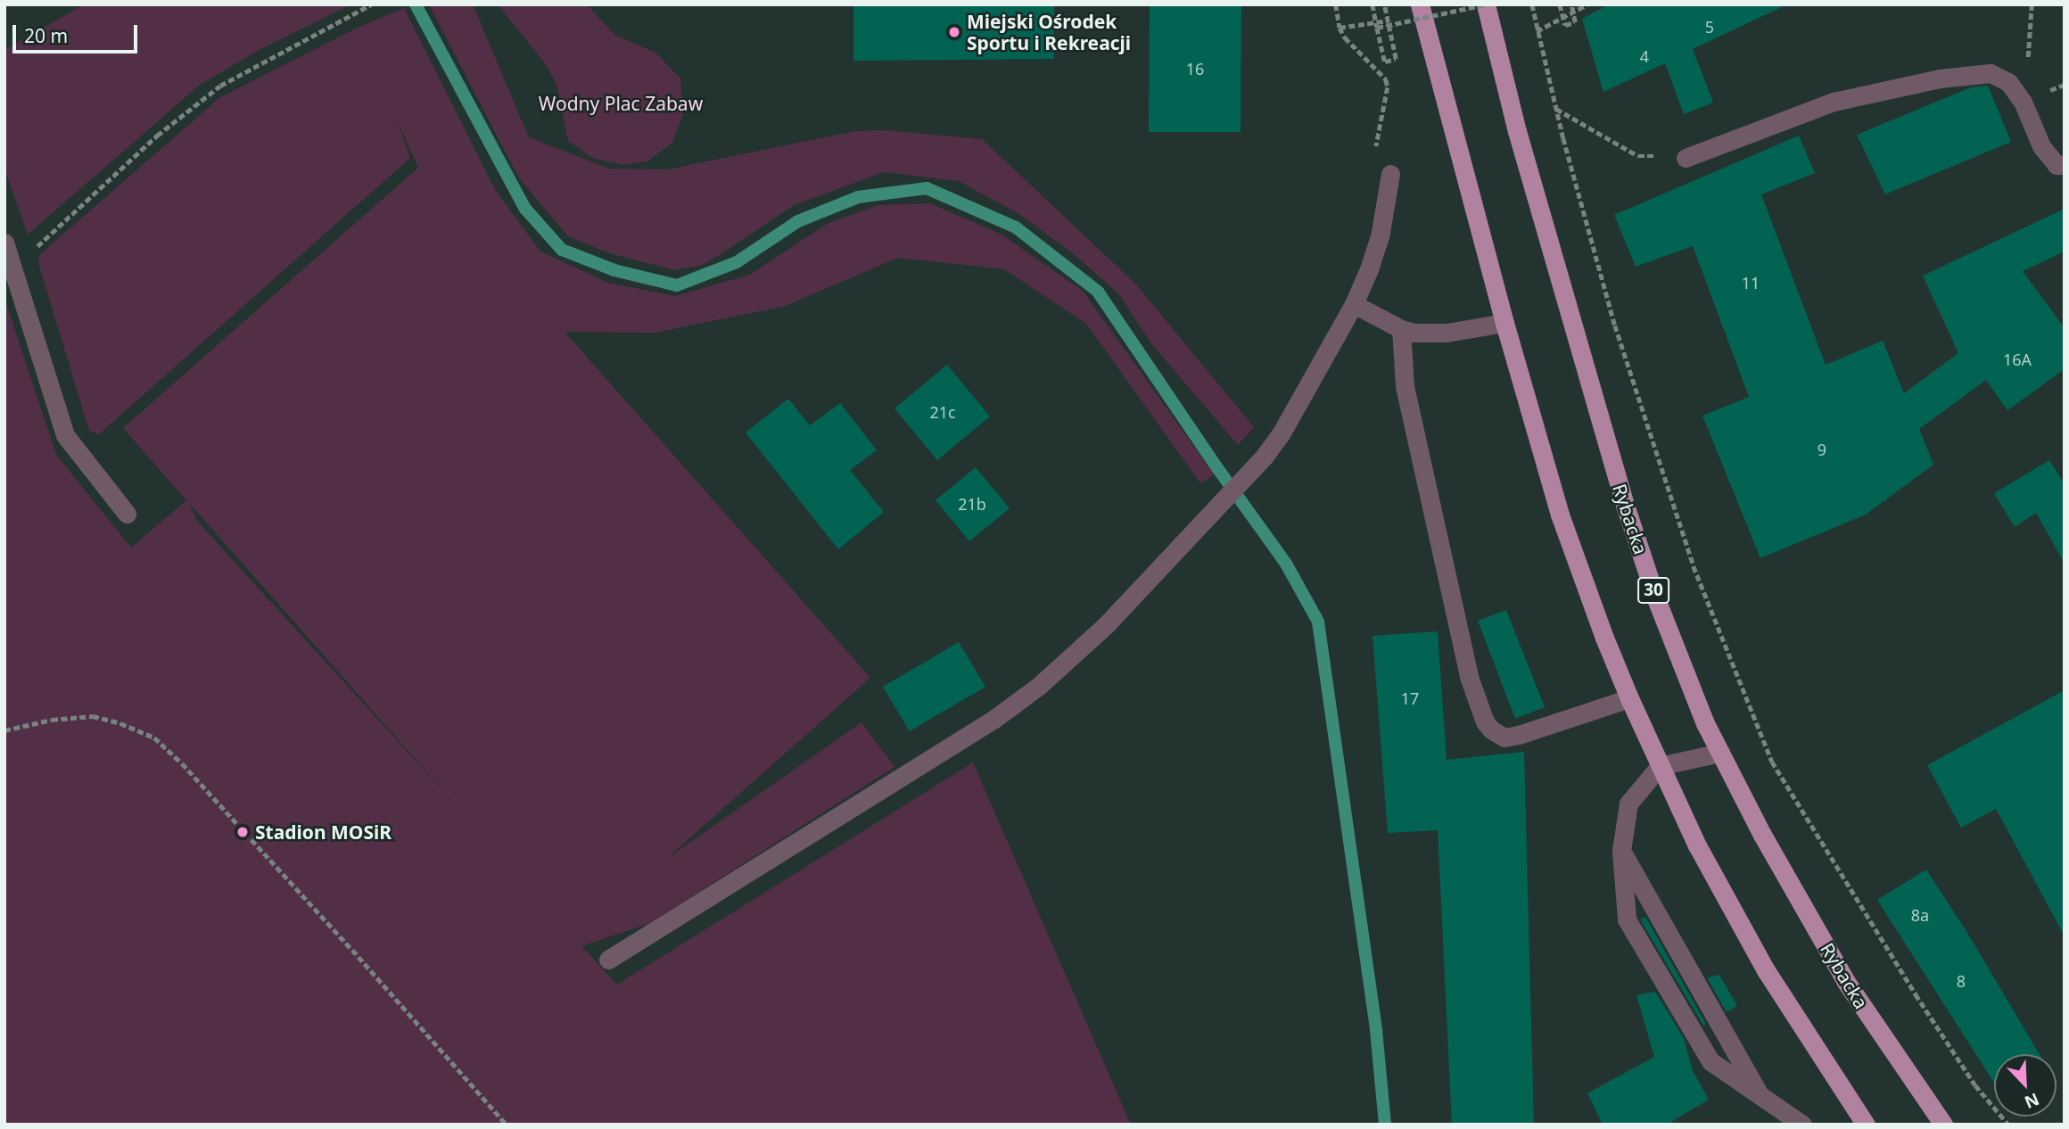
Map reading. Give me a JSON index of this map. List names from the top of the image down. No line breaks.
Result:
{"streets":{"main road":["Rybacka","30"]},"parks":["Wodny Plac Zabaw"],"places":["Miejski Ośrodek Sportu i Rekreacji","Stadion MOSiR"],"house_numbers":["5","4","16","11","16A","21c","9","21b","17","8a","8"],"scale_bar":"20 m","north":"bottom right"}
